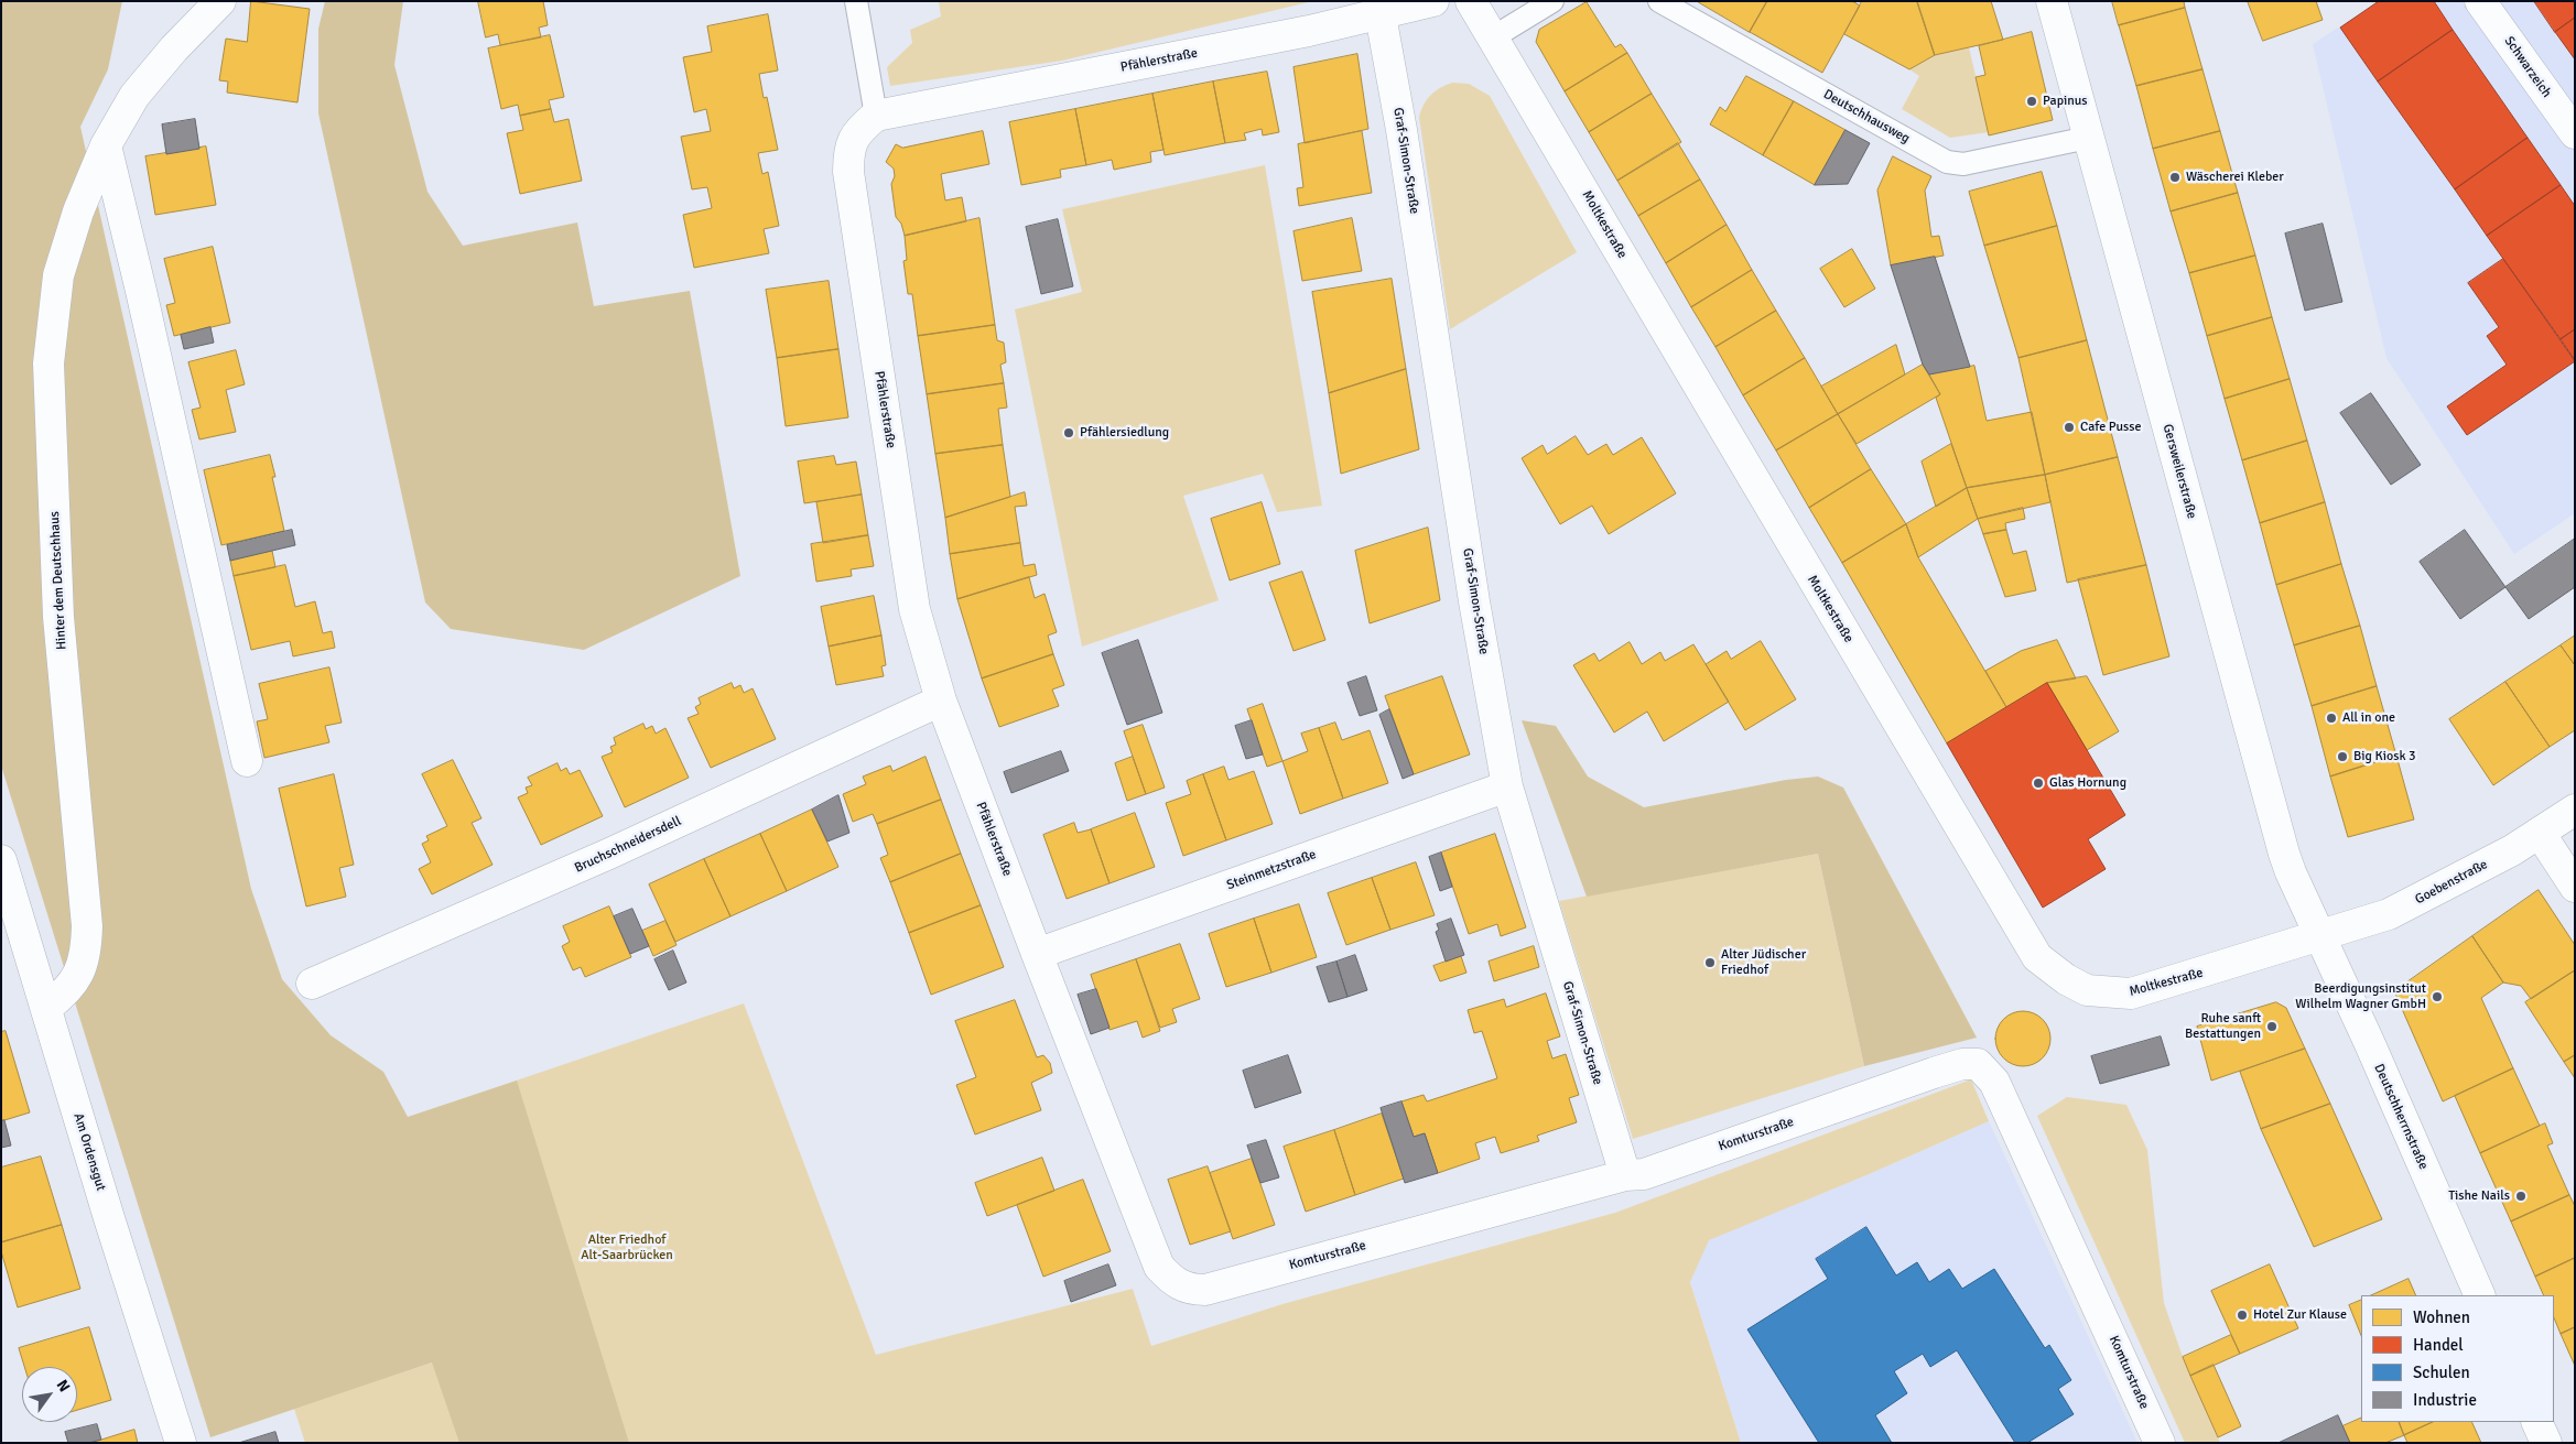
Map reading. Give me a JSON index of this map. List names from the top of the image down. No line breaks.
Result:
{"streets":{"street":["Pfählerstraße","Schwarzeich","Graf-Simon-Straße","Moltkestraße","Gersweilerstraße","Hinter dem Deutschhaus","Bruchschneidersdell","Steinmetzstraße","Goebenstraße","Deutschherrnstraße","Komturstraße","Am Ordensgut"],"lane":["Deutschhausweg"]},"crossings":[["Pfählerstraße","Graf-Simon-Straße"],["Pfählerstraße","Bruchschneidersdell"],["Pfählerstraße","Steinmetzstraße"],["Pfählerstraße","Komturstraße"],["Deutschhausweg","Gersweilerstraße"],["Graf-Simon-Straße","Steinmetzstraße"],["Graf-Simon-Straße","Komturstraße"],["Moltkestraße","Gersweilerstraße"],["Moltkestraße","Goebenstraße"],["Moltkestraße","Deutschherrnstraße"],["Gersweilerstraße","Goebenstraße"],["Gersweilerstraße","Deutschherrnstraße"],["Hinter dem Deutschhaus","Am Ordensgut"],["Goebenstraße","Deutschherrnstraße"]],"parks":["Alter Friedhof Alt-Saarbrücken"],"places":["Papinus","Wäscherei Kleber","Cafe Pusse","Pfählersiedlung","All in one","Big Kiosk 3","Glas Hornung","Alter Jüdischer Friedhof","Beerdigungsinstitut Wilhelm Wagner GmbH","Ruhe sanft Bestattungen","Tishe Nails","Hotel Zur Klause"],"legend":["Wohnen","Handel","Schulen","Industrie"],"north":"top right"}
